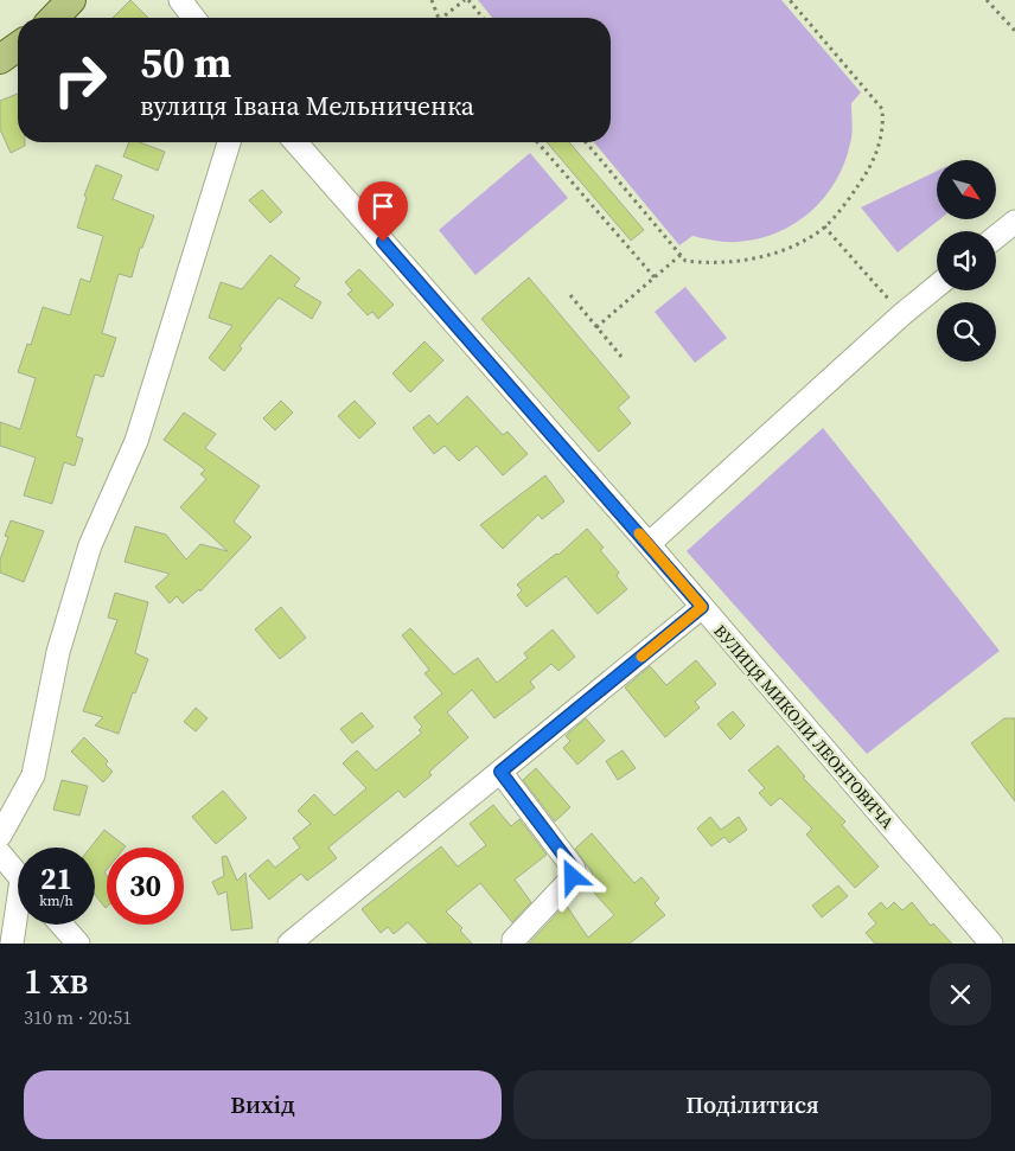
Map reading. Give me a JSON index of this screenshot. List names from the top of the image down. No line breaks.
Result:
{"streets":{"street":["ВУЛИЦЯ МИКОЛИ ЛЕОНТОВИЧА"]},"north":"bottom right","page":{"turn":["50 m","вулиця Івана Мельниченка"],"speed":"21 km/h","limit":"30","heading":["1 хв","310 m · 20:51"],"buttons":["Вихід","Поділитися"]}}
